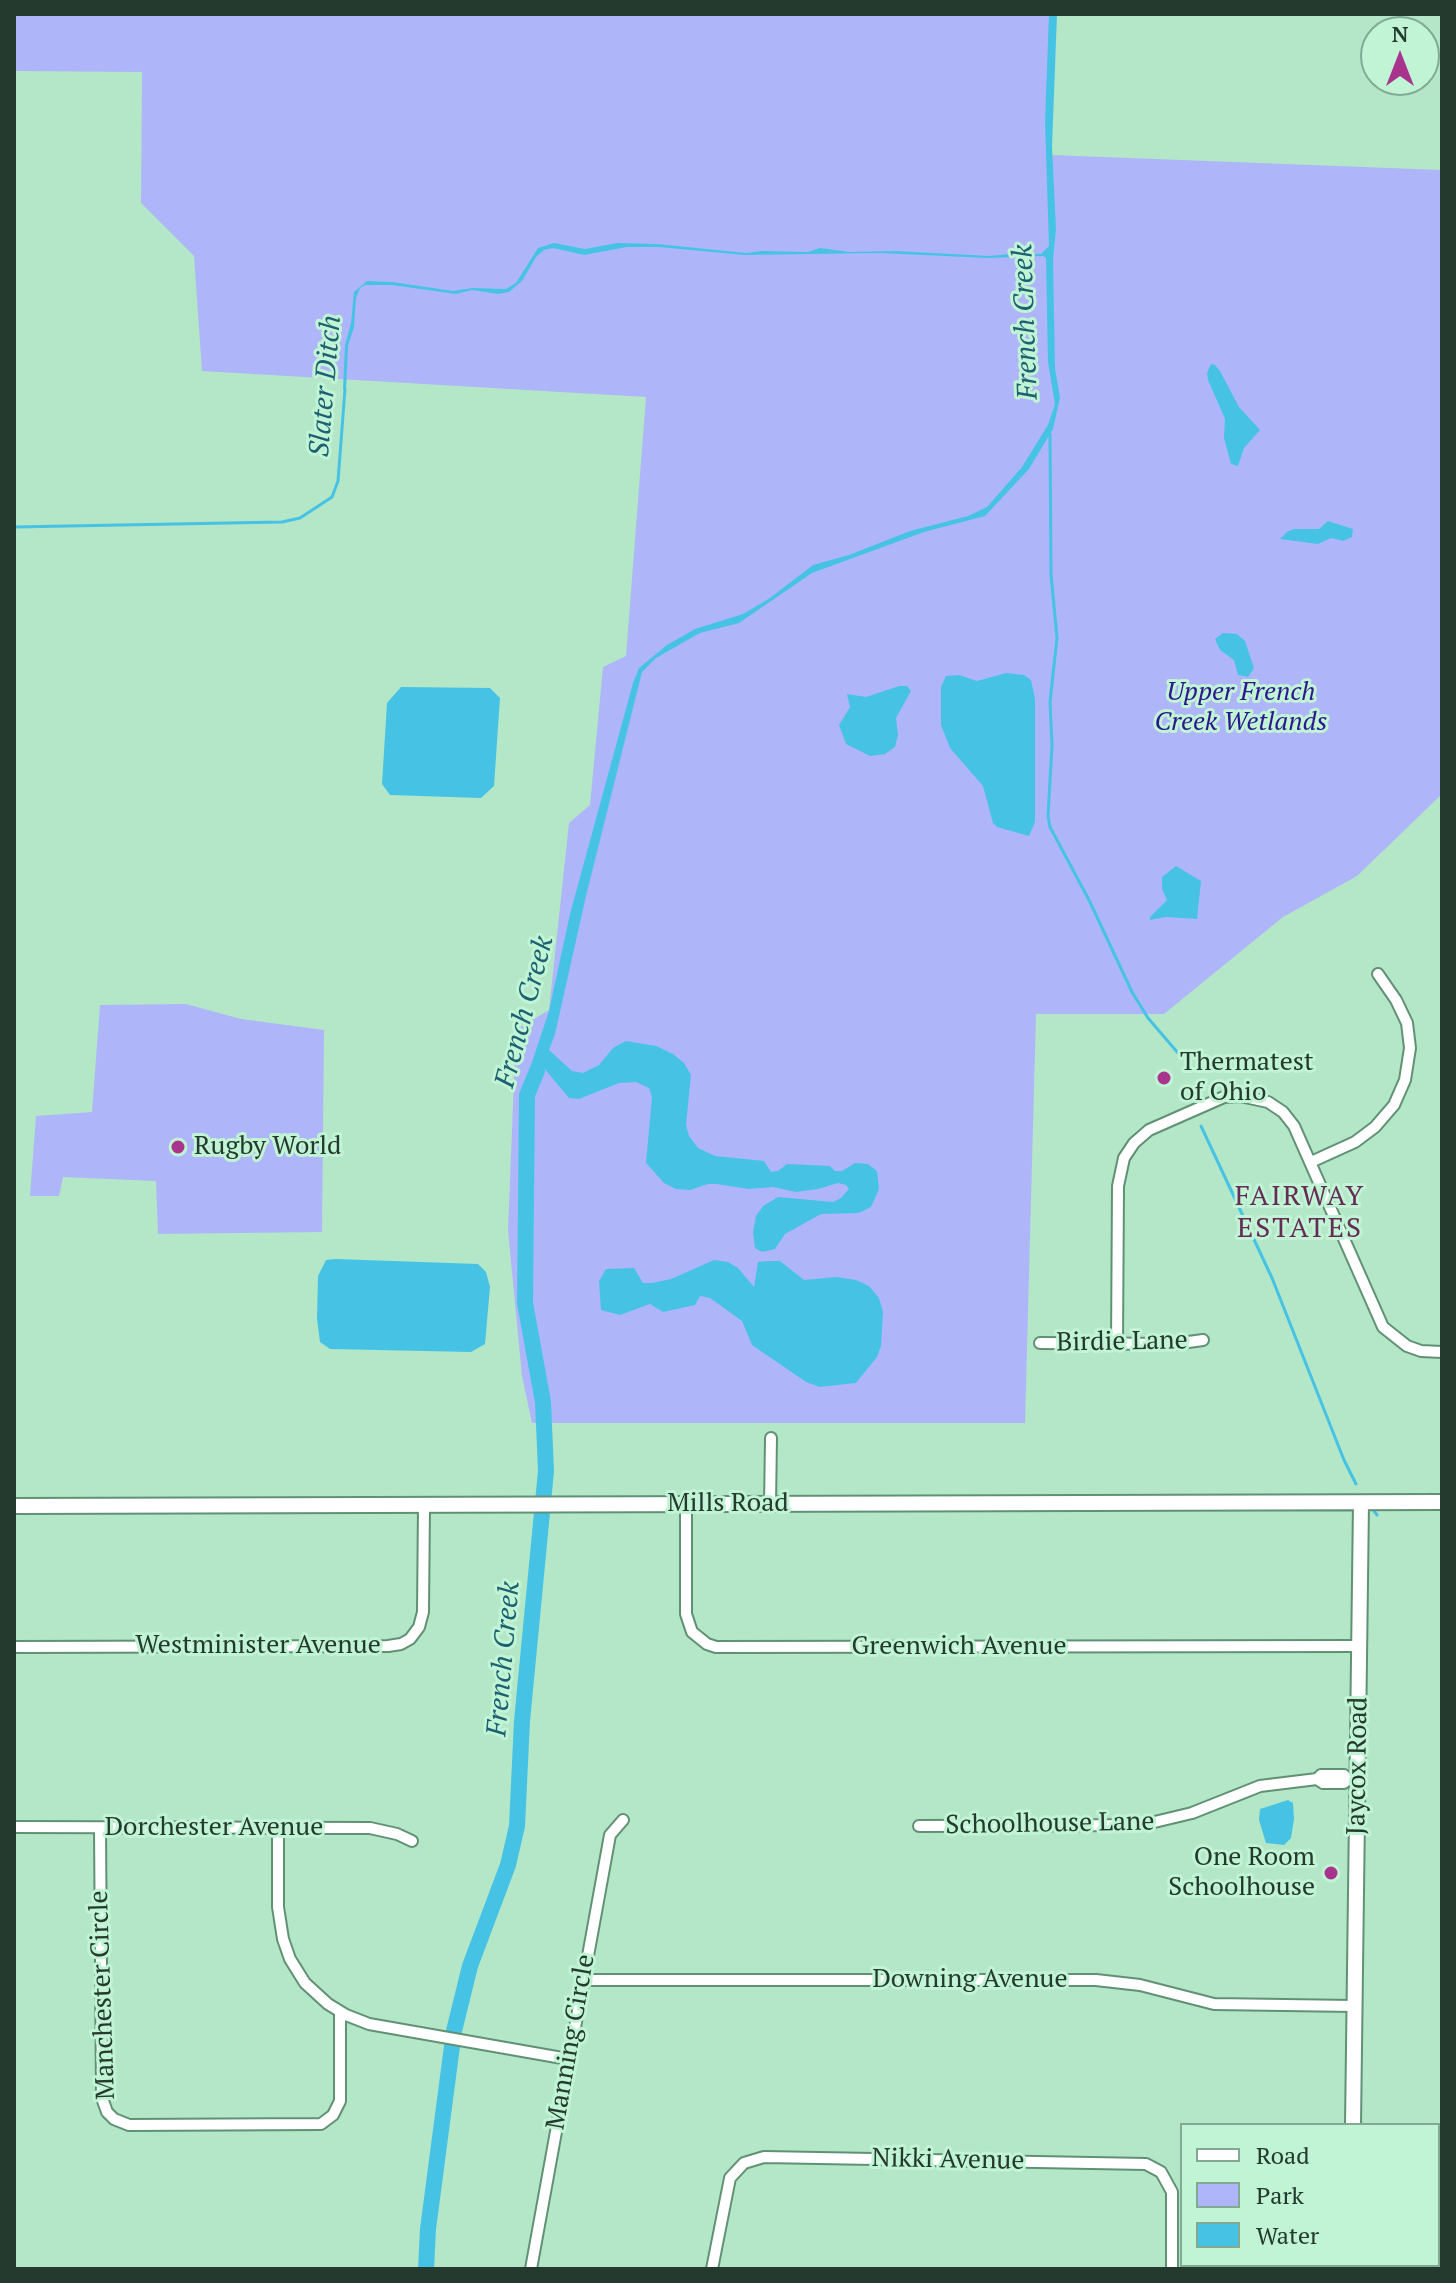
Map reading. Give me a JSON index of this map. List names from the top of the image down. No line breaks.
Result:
{"streets":{"street":["Birdie Lane","Mills Road","Westminister Avenue","Greenwich Avenue","Jaycox Road","Schoolhouse Lane","Dorchester Avenue","Downing Avenue","Manchester Circle","Manning Circle","Nikki Avenue"]},"crossings":[["Mills Road","Westminister Avenue"],["Mills Road","Greenwich Avenue"],["Mills Road","Jaycox Road"],["Greenwich Avenue","Jaycox Road"],["Jaycox Road","Schoolhouse Lane"],["Jaycox Road","Downing Avenue"],["Dorchester Avenue","Manchester Circle"],["Downing Avenue","Manning Circle"]],"districts":["FAIRWAY ESTATES"],"water":["French Creek","Slater Ditch"],"parks":["Upper French Creek Wetlands"],"places":["Thermatest of Ohio","Rugby World","One Room Schoolhouse"],"legend":["Road","Park","Water"],"north":"top"}
